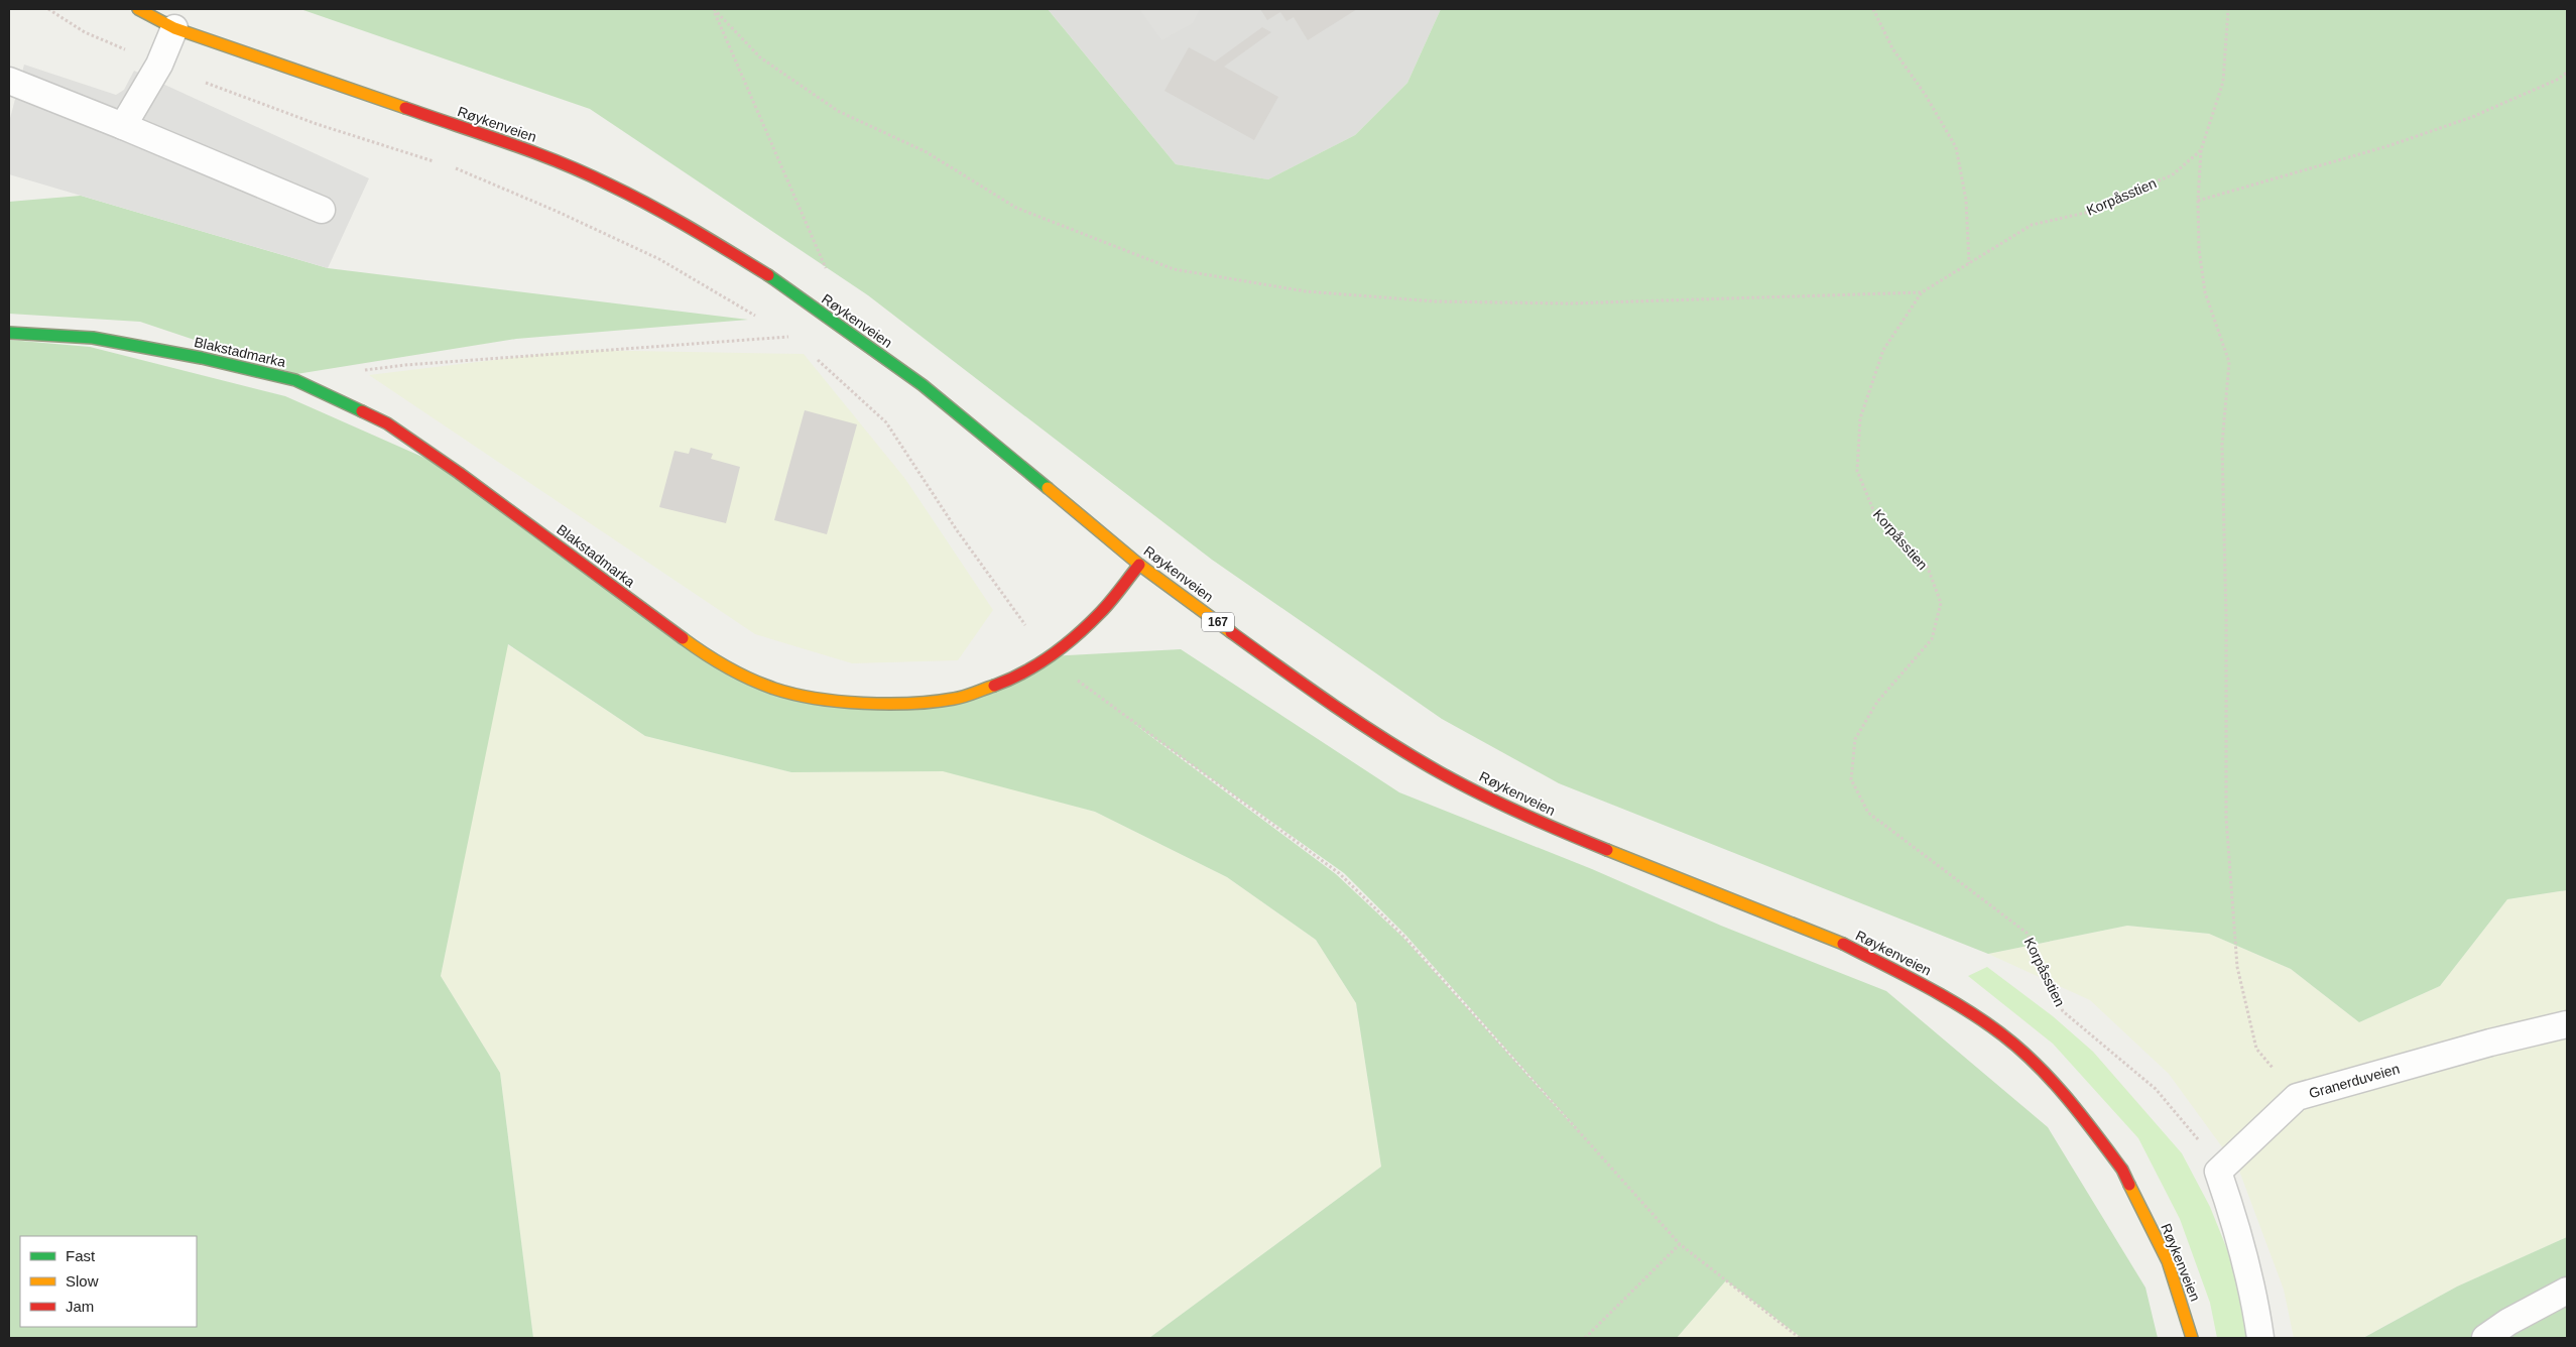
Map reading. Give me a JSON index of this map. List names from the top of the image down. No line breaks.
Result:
{"streets":{"main road":["Røykenveien","Blakstadmarka","167"],"lane":["Granerduveien"],"path":["Korpåsstien"]},"crossings":[["Røykenveien","Blakstadmarka"],["Korpåsstien","Granerduveien"]],"legend":["Fast","Slow","Jam"]}
